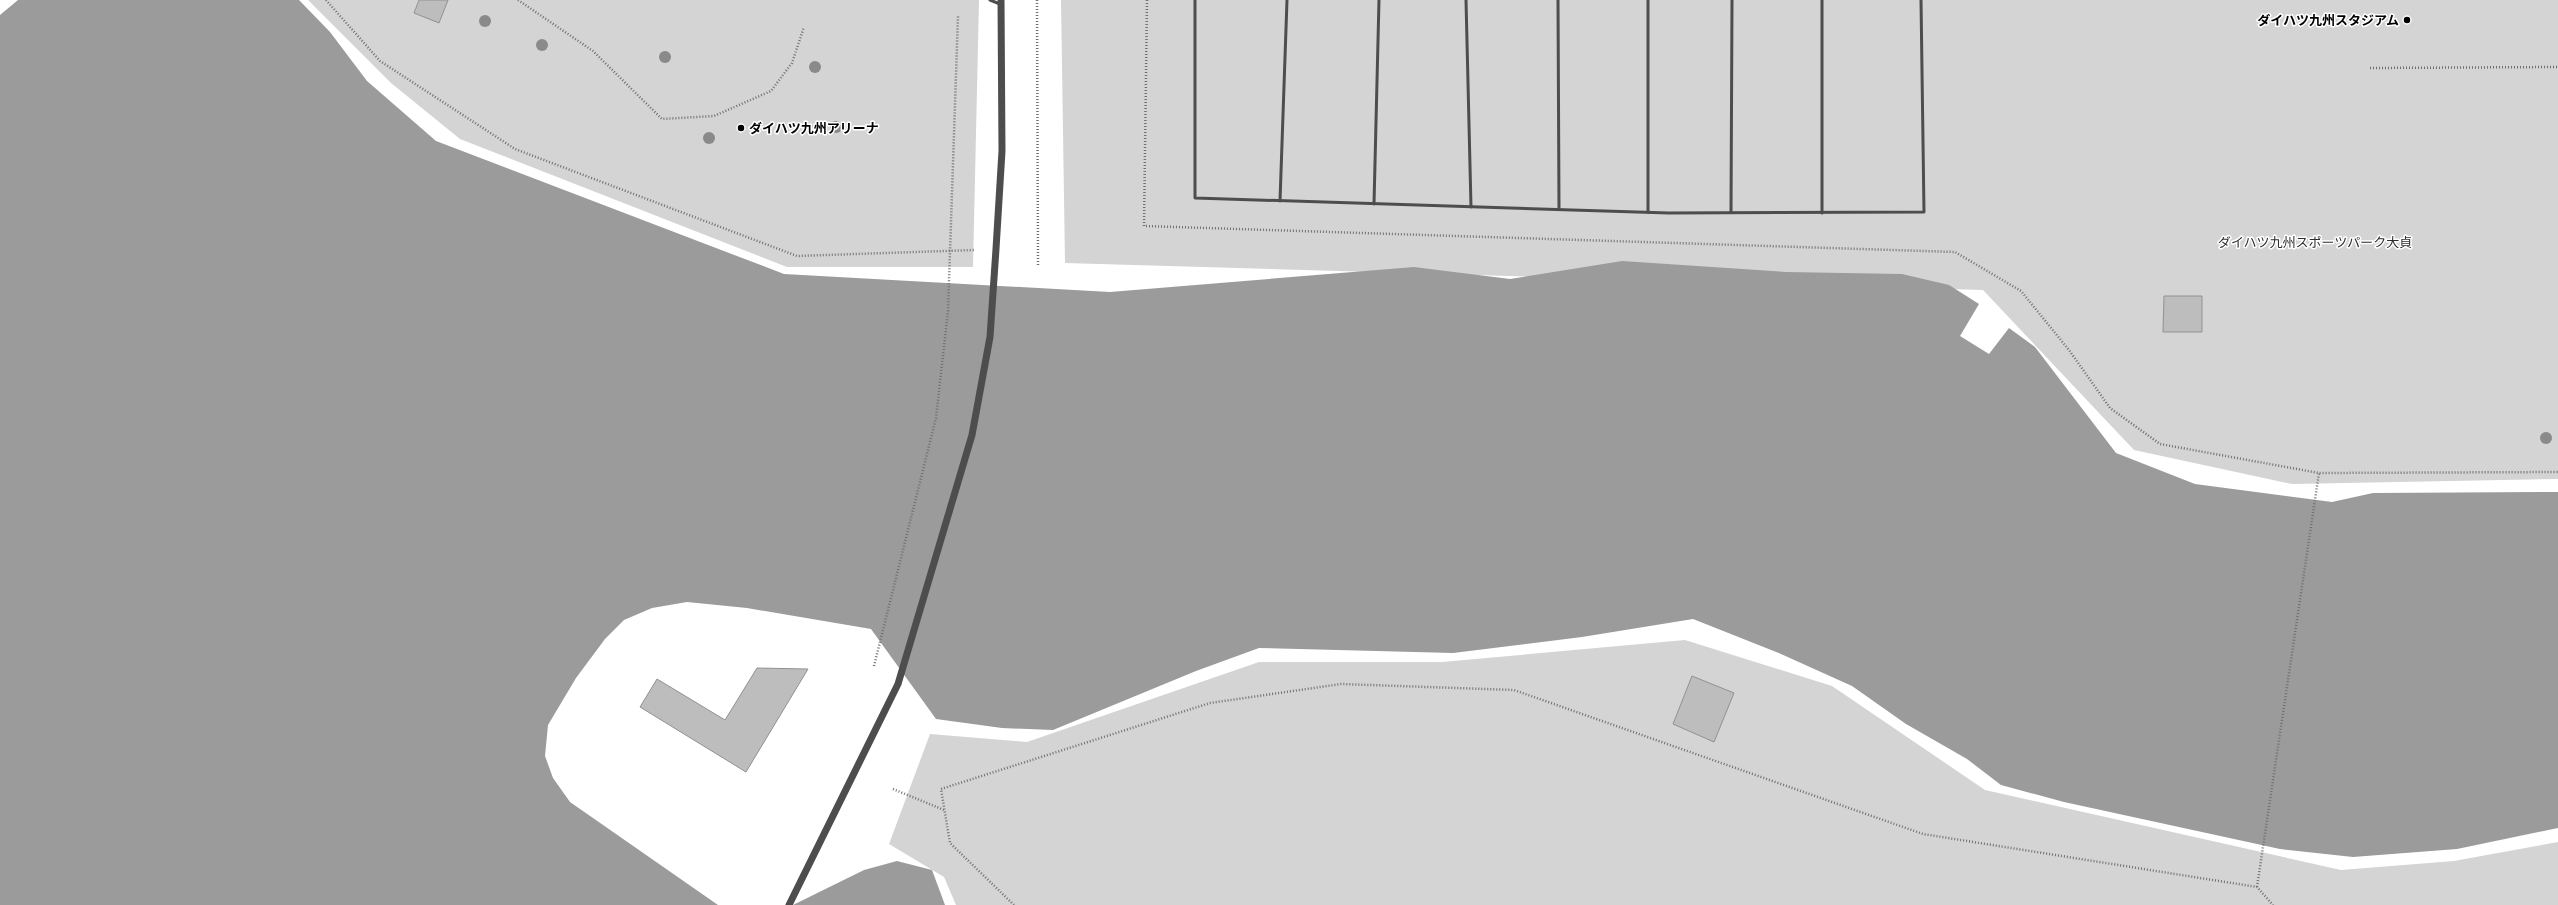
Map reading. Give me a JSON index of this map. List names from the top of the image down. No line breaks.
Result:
{"parks":["ダイハツ九州スポーツパーク大貞"],"places":["ダイハツ九州スタジアム","ダイハツ九州アリーナ"]}
